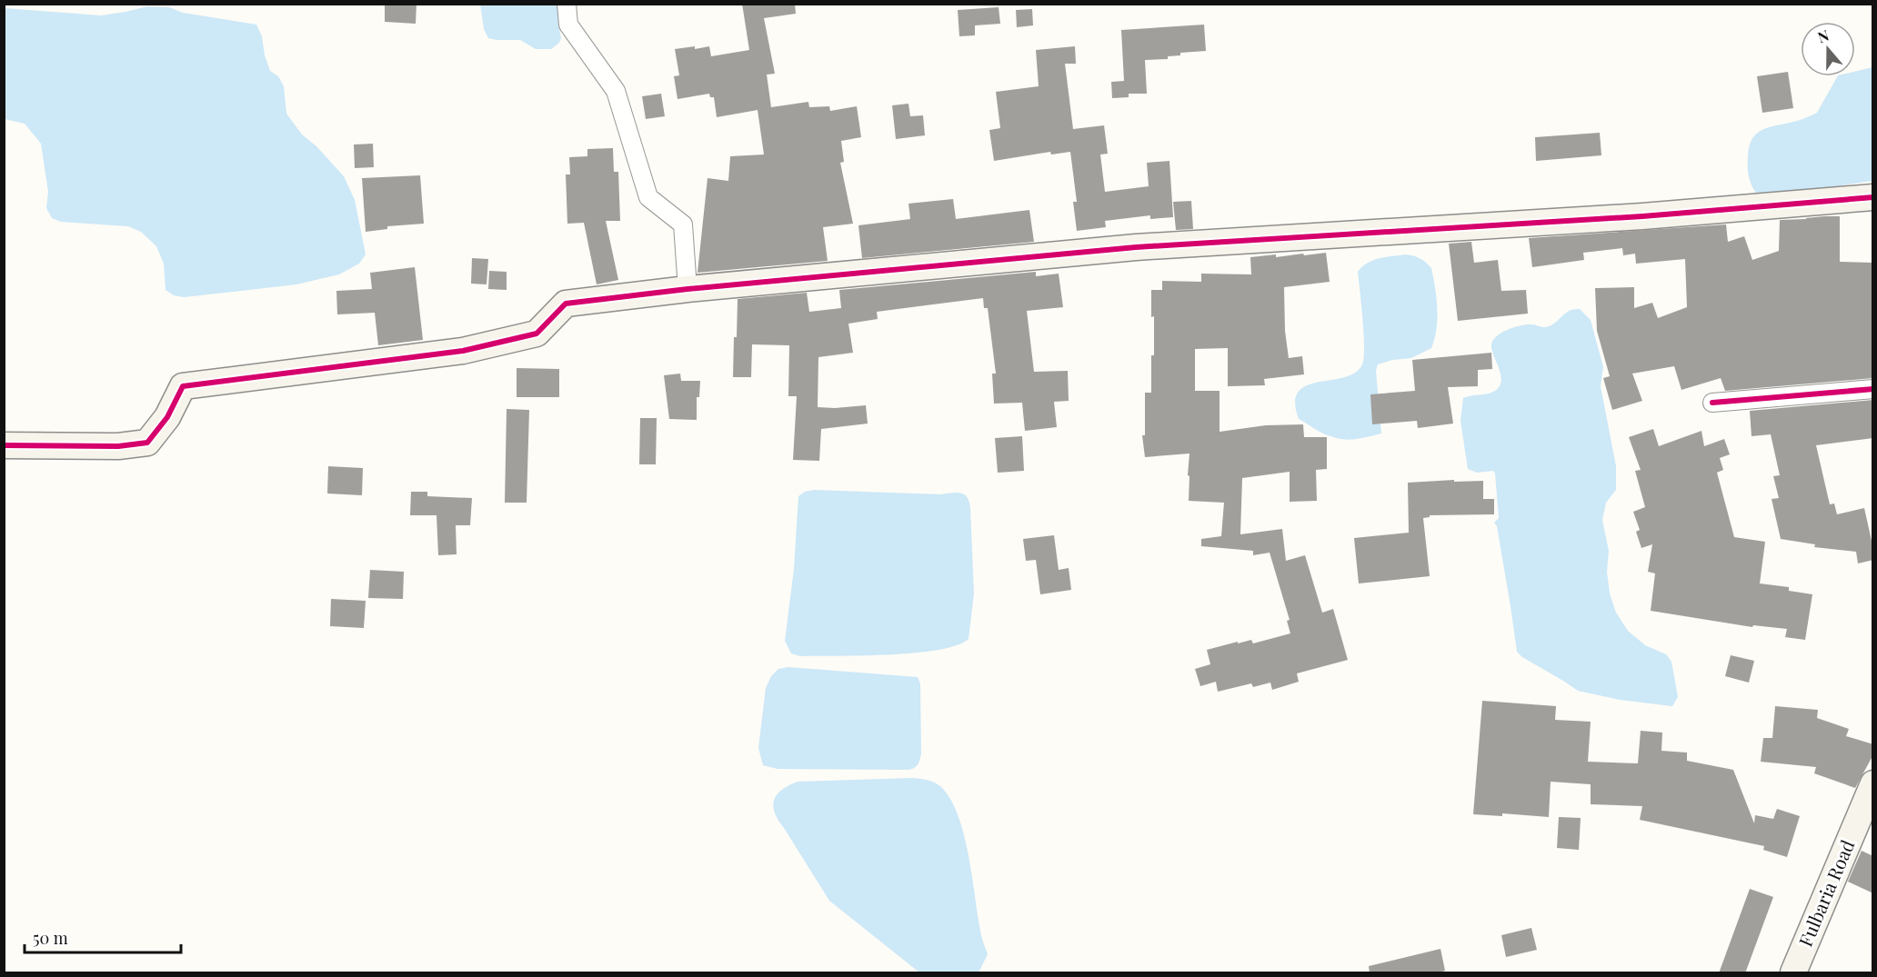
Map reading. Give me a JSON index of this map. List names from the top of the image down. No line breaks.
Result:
{"streets":{"street":["Fulbaria Road"]},"scale_bar":"50 m","north":"top"}
